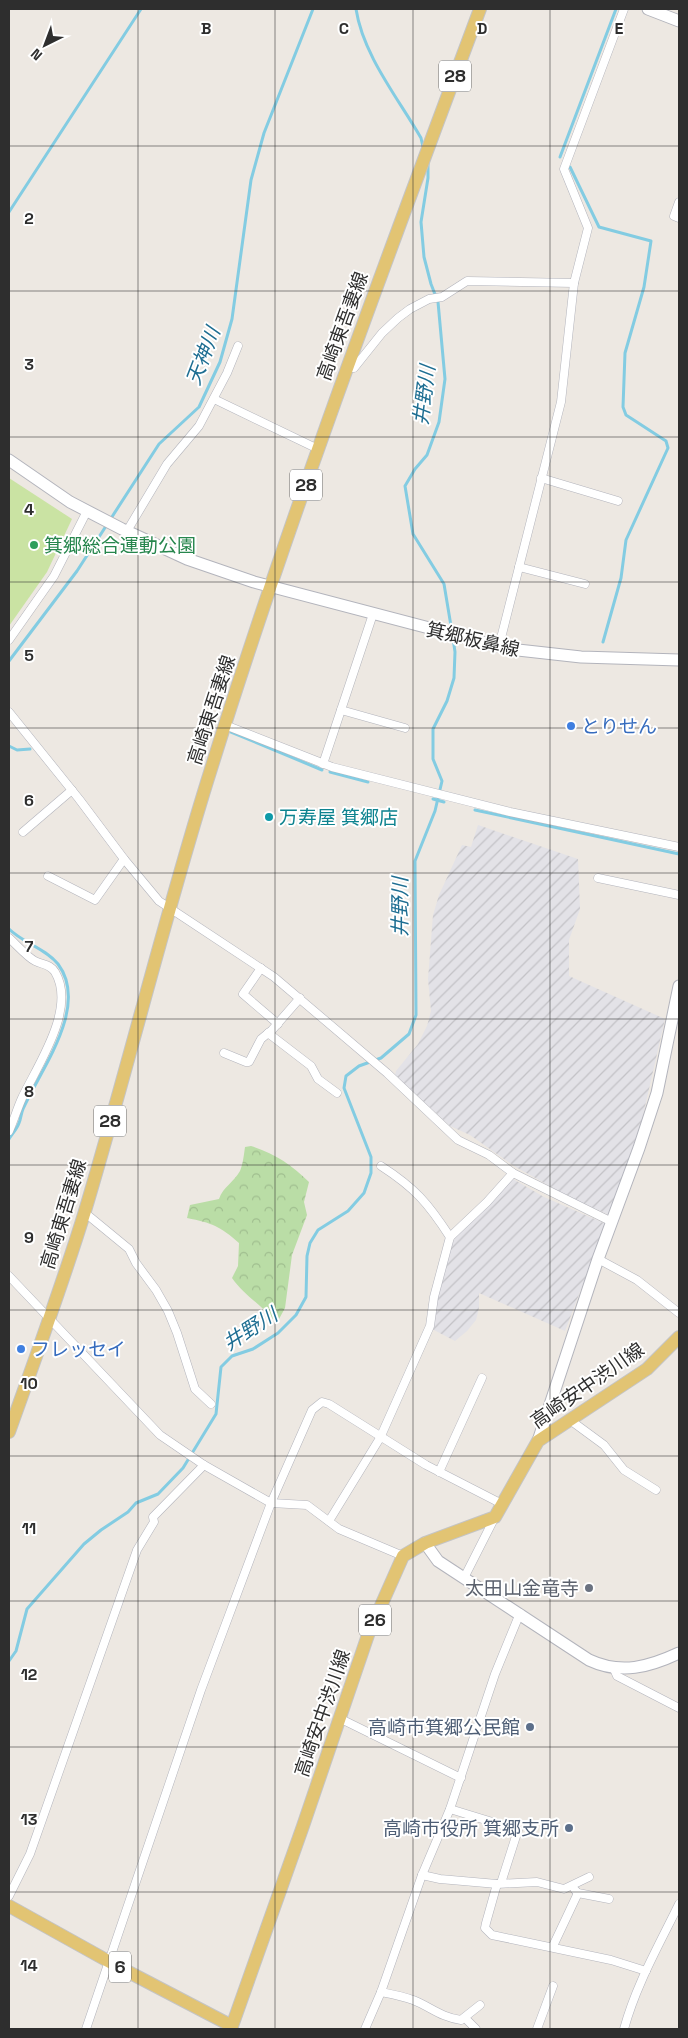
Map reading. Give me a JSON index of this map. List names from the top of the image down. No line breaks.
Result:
{"streets":{"main road":["28","高崎東吾妻線","高崎安中渋川線","26","6"],"street":["箕郷板鼻線"]},"crossings":[["高崎東吾妻線","箕郷板鼻線"],["高崎安中渋川線","6"]],"water":["天神川","井野川"],"places":["箕郷総合運動公園","とりせん","万寿屋 箕郷店","フレッセイ","太田山金竜寺","高崎市箕郷公民館","高崎市役所 箕郷支所"],"north":"bottom left","grid":{"columns":["B","C","D","E"],"rows":["2","3","4","5","6","7","8","9","10","11","12","13","14"]}}
